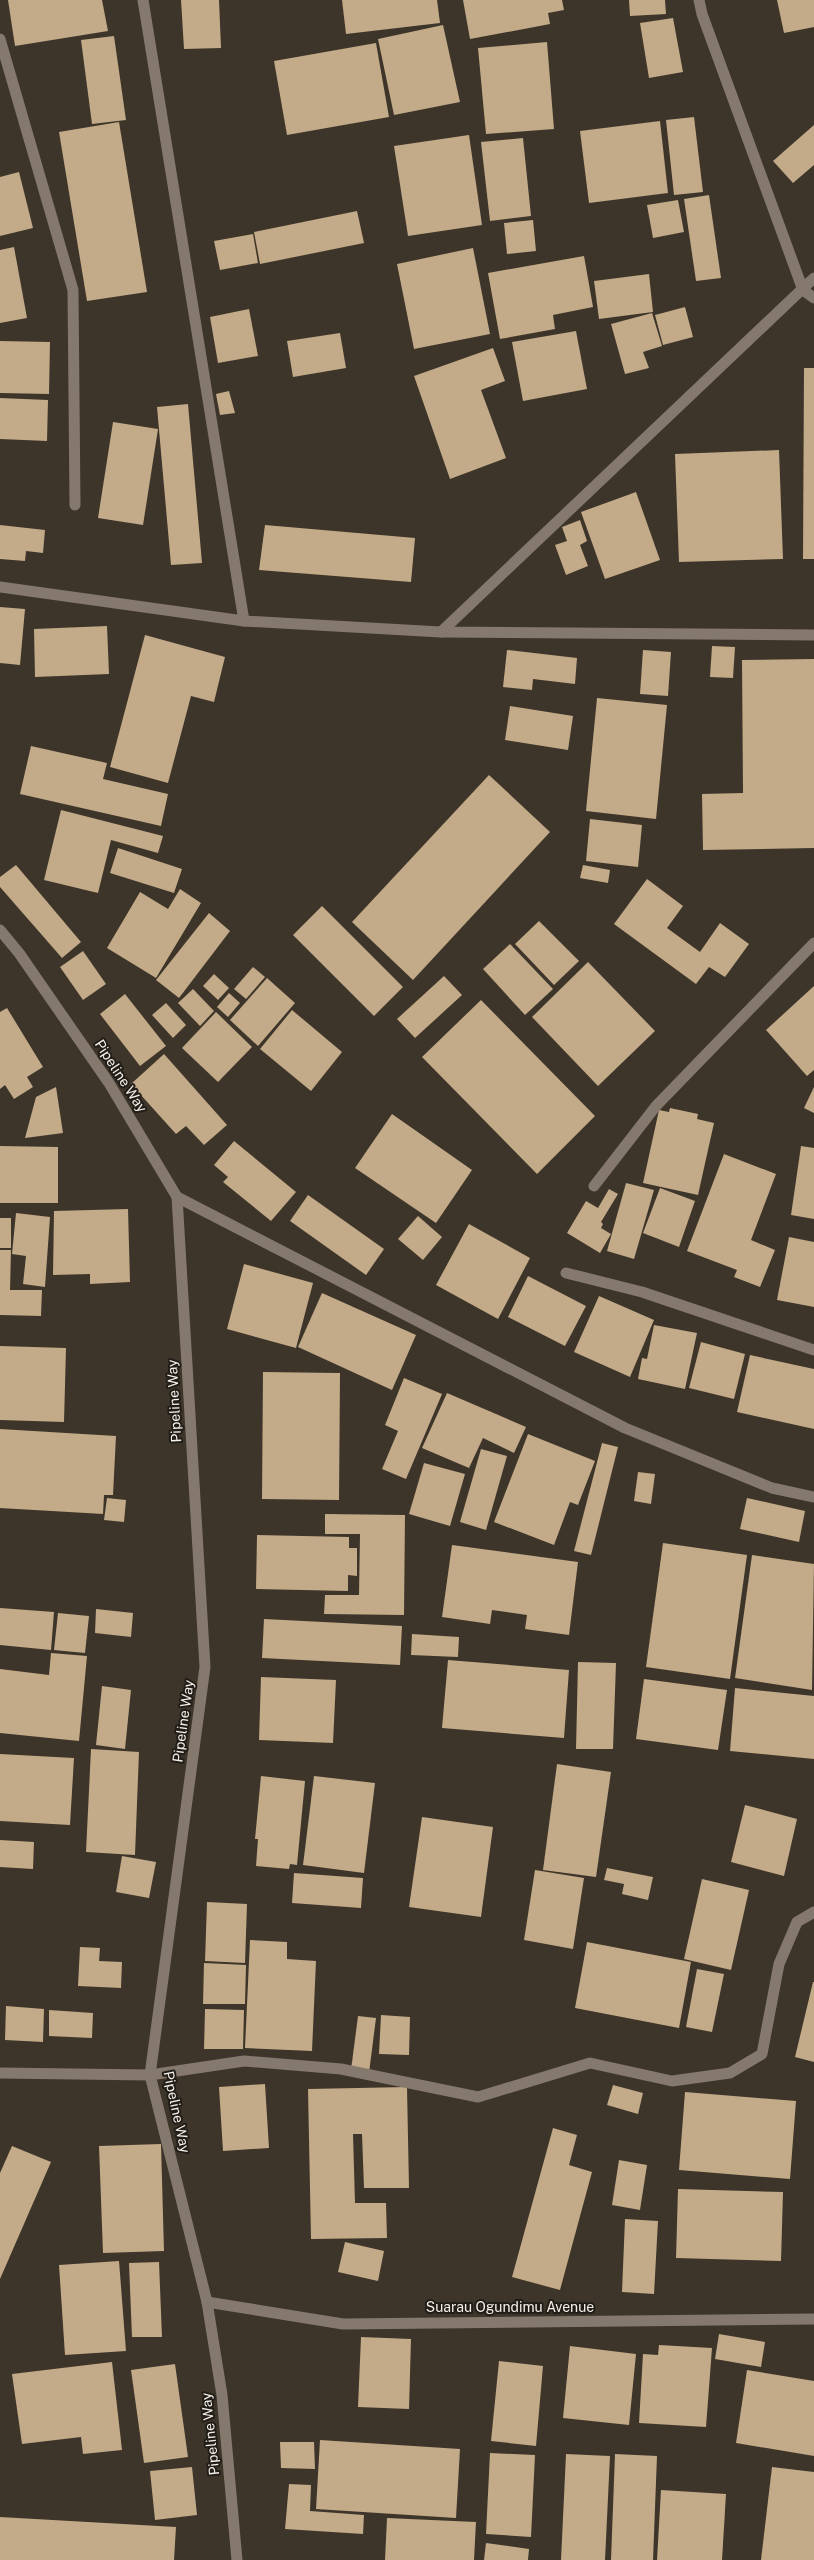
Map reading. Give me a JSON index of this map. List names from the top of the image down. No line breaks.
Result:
{"streets":{"street":["Pipeline Way","Suarau Ogundimu Avenue"]},"crossings":[["Pipeline Way","Suarau Ogundimu Avenue"]]}
